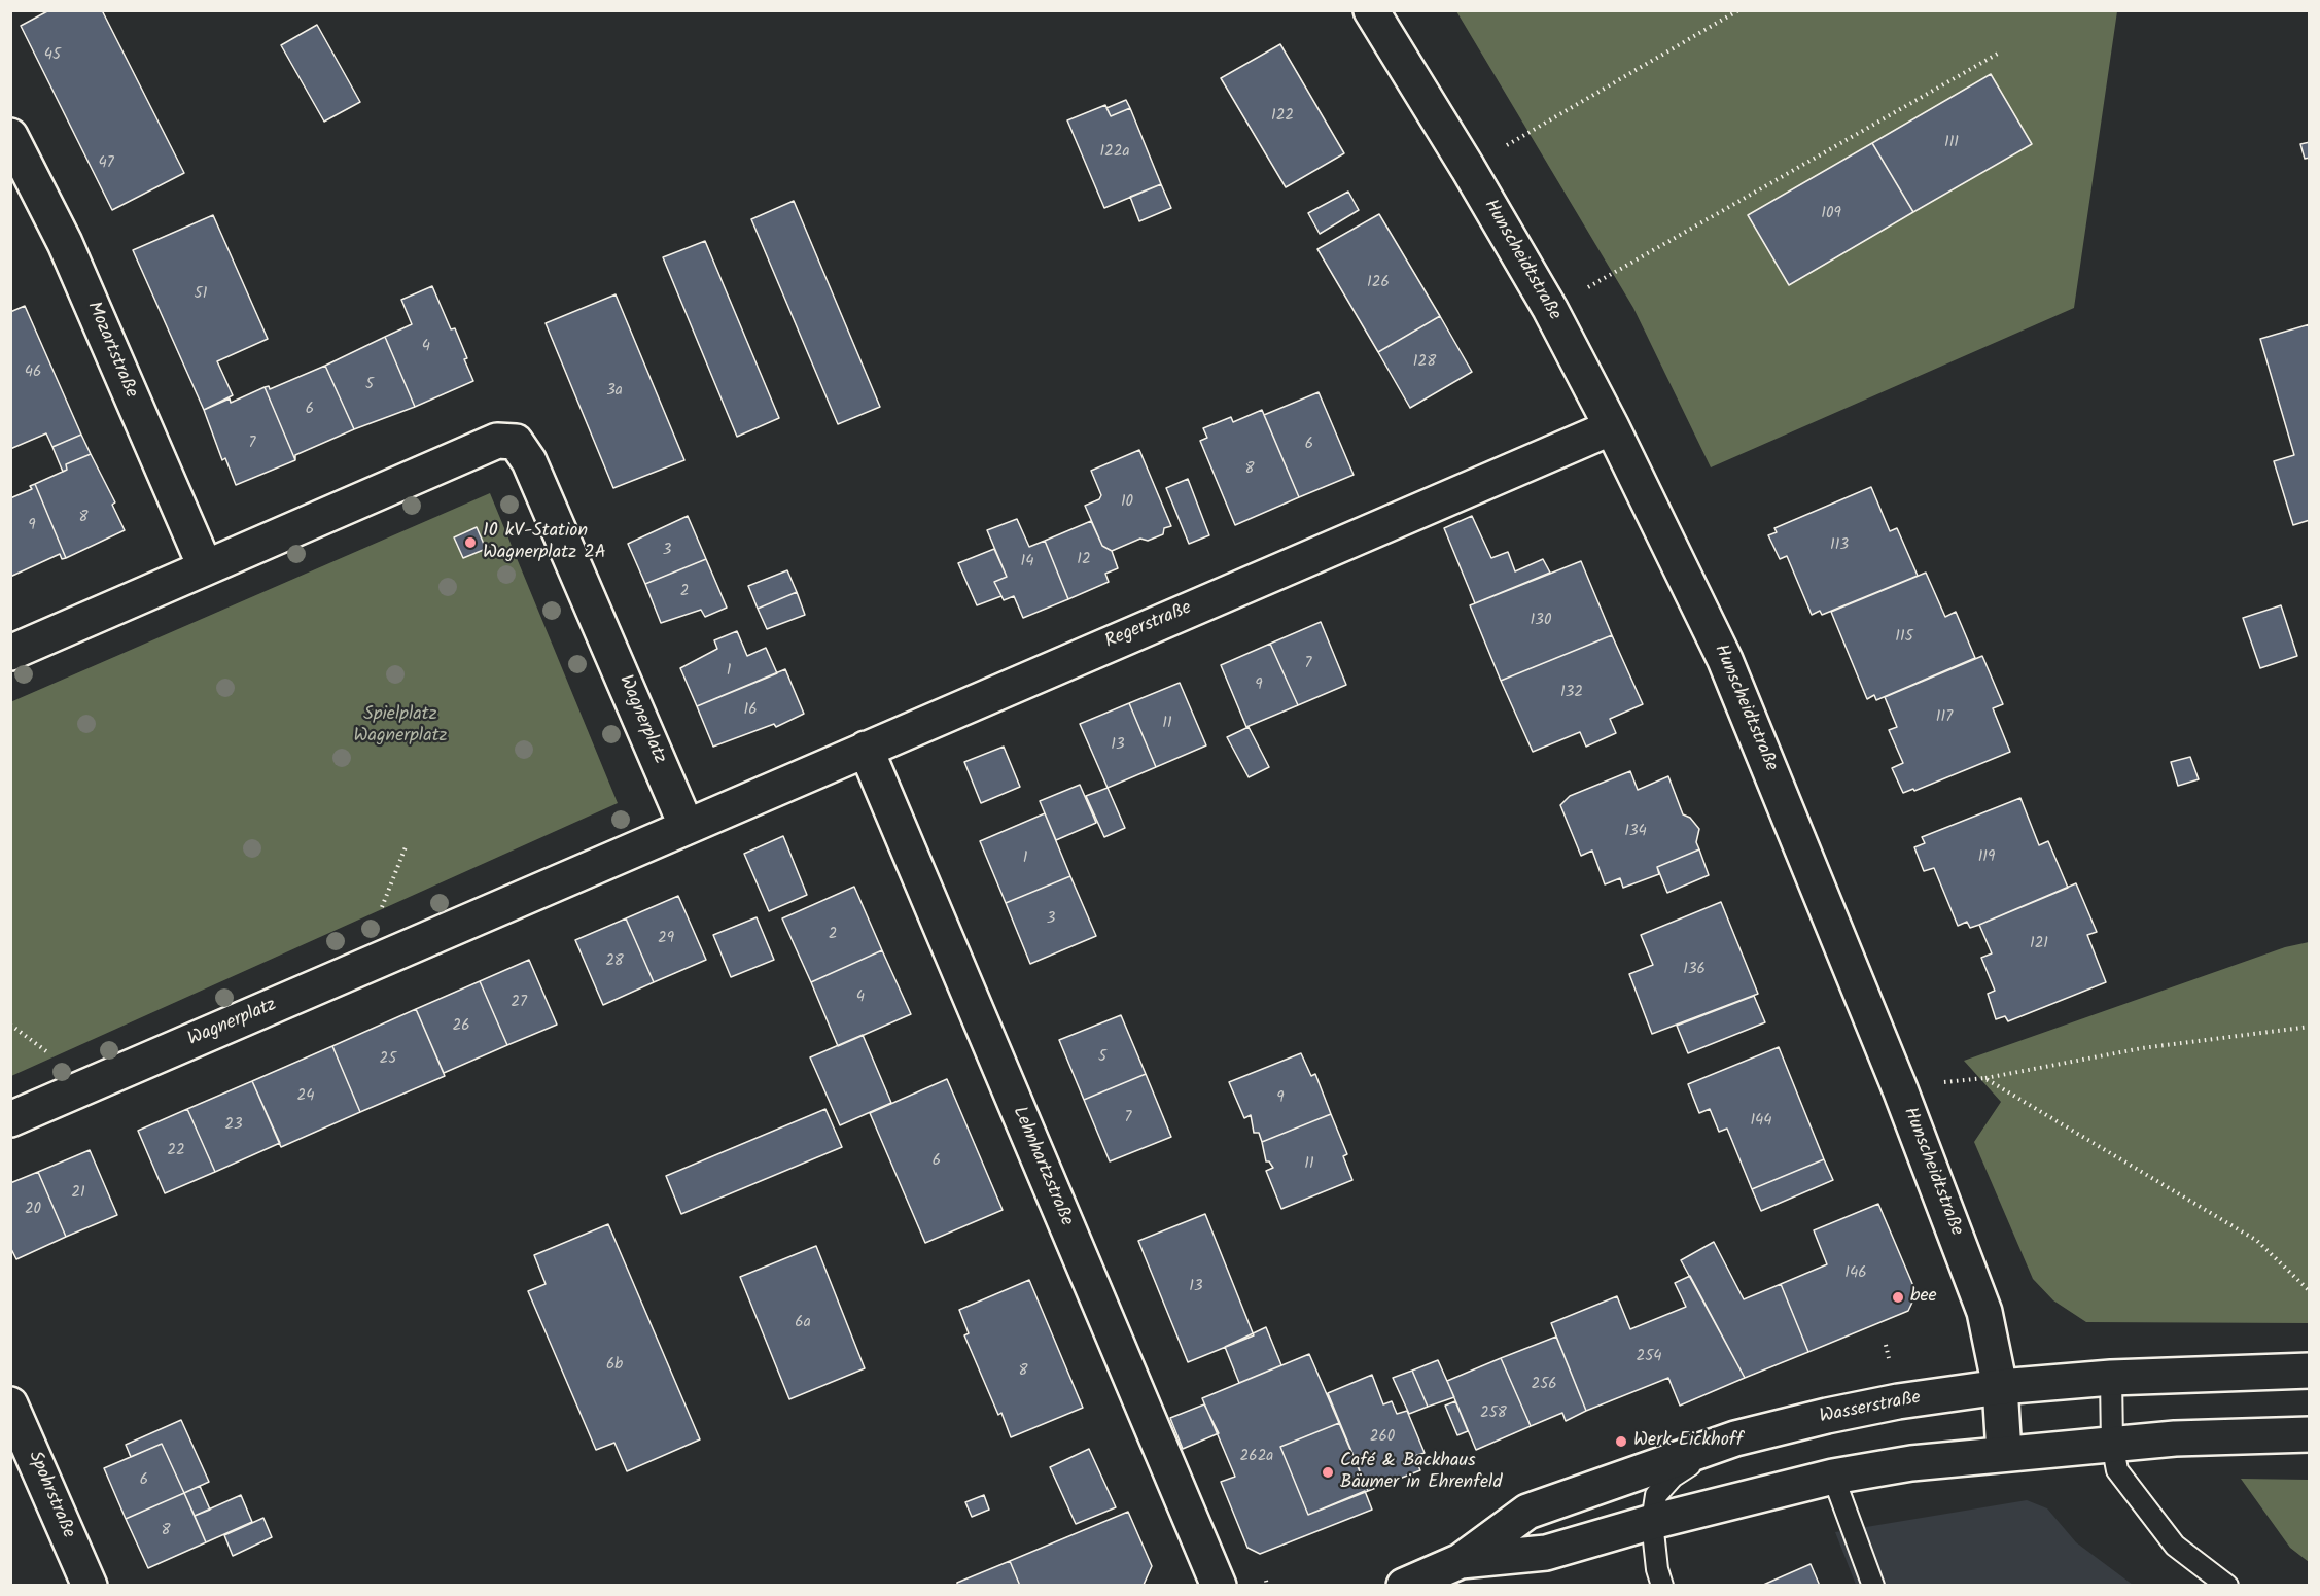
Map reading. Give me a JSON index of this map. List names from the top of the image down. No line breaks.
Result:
{"streets":{"street":["Hunscheidtstraße","Mozartstraße","Regerstraße","Wagnerplatz","Lehnhartzstraße","Wasserstraße","Spohrstraße"]},"crossings":[["Hunscheidtstraße","Regerstraße"],["Hunscheidtstraße","Wasserstraße"],["Mozartstraße","Wagnerplatz"],["Regerstraße","Wagnerplatz"],["Regerstraße","Lehnhartzstraße"]],"parks":["Spielplatz Wagnerplatz"],"places":["10 kV-Station Wagnerplatz 2A","bee","Werk Eickhoff","Café & Backhaus Bäumer in Ehrenfeld"],"house_numbers":["45","122","111","122a","47","109","126","51","4","128","46","5","3a","6","7","6","8","10","8","9","113","3","12","14","2","130","115","7","1","9","132","16","117","11","13","134","119","1","3","2","29","121","28","136","4","27","26","5","25","24","9","7","144","23","22","6","11","21","20","146","13","6a","254","6b","8","256","258","260","262a","6","8"]}
